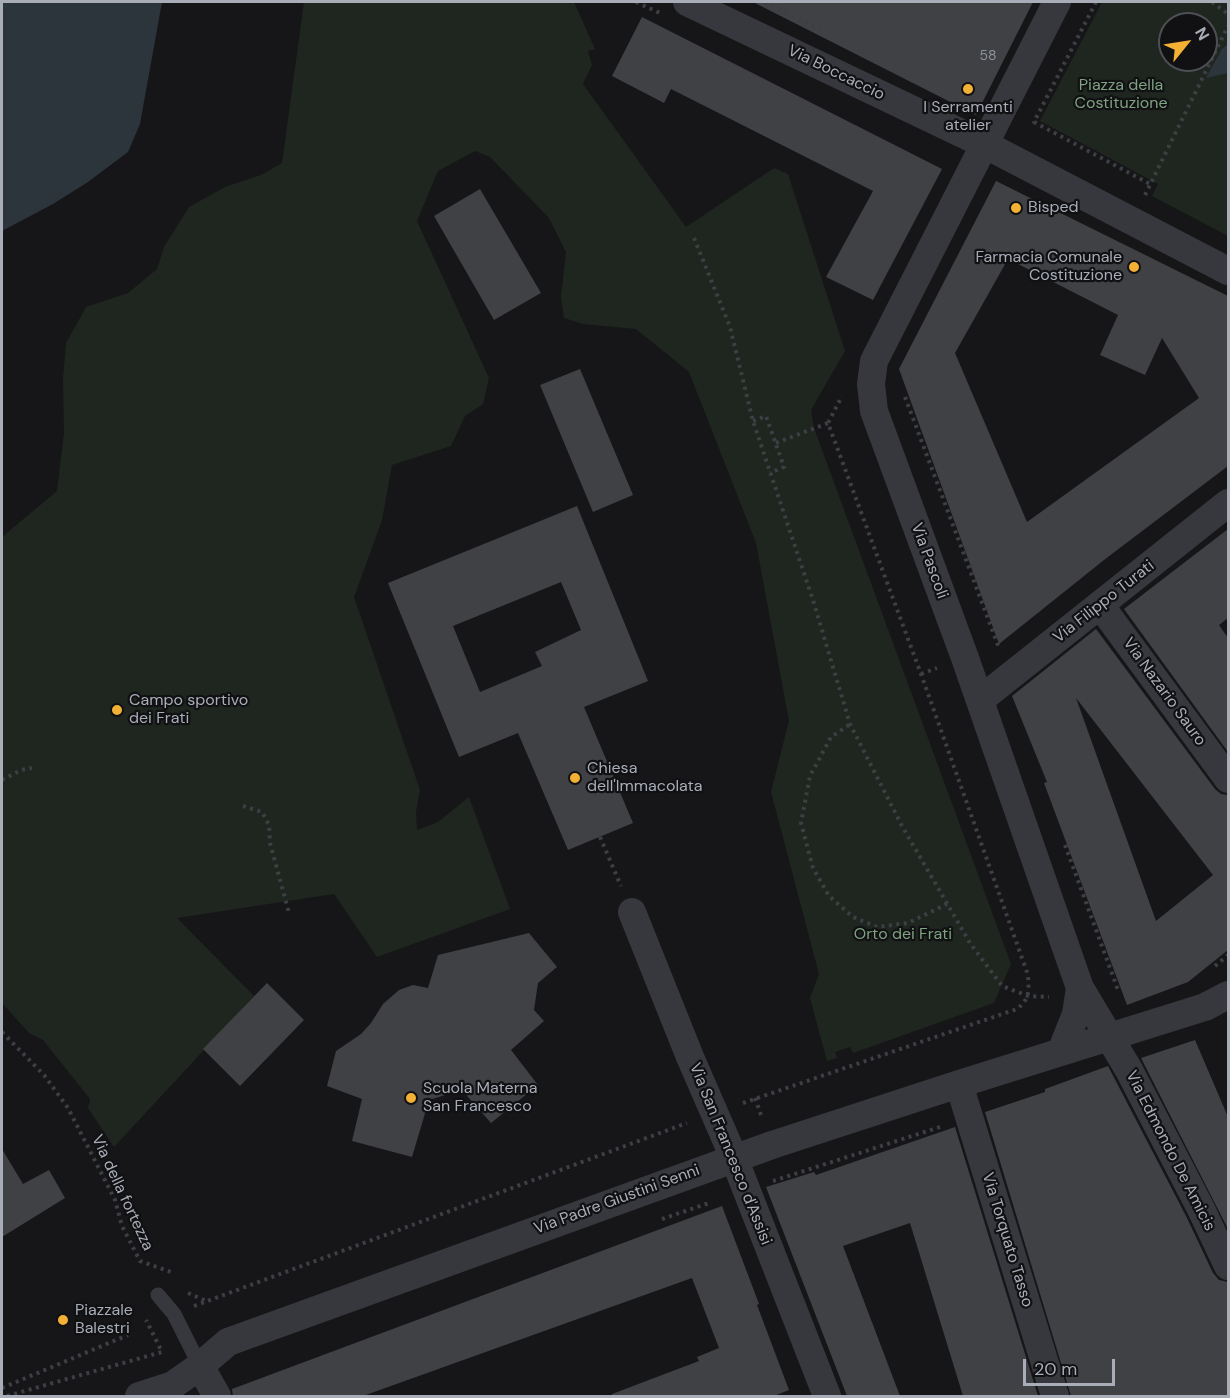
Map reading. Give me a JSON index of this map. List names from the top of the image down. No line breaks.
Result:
{"streets":{"street":["Via Boccaccio","Via Pascoli","Via Filippo Turati","Via Nazario Sauro","Via Edmondo De Amicis","Via San Francesco d'Assisi","Via Padre Giustini Senni","Via Torquato Tasso"],"path":["Via della fortezza"]},"crossings":[["Via Boccaccio","Via Pascoli"],["Via Pascoli","Via Filippo Turati"],["Via Pascoli","Via Edmondo De Amicis"],["Via Pascoli","Via Padre Giustini Senni"],["Via Filippo Turati","Via Nazario Sauro"],["Via Edmondo De Amicis","Via Padre Giustini Senni"],["Via San Francesco d'Assisi","Via Padre Giustini Senni"],["Via Padre Giustini Senni","Via Torquato Tasso"]],"parks":["Piazza della Costituzione","Orto dei Frati"],"places":["I Serramenti atelier","Bisped","Farmacia Comunale Costituzione","Campo sportivo dei Frati","Chiesa dell'Immacolata","Scuola Materna San Francesco","Piazzale Balestri"],"house_numbers":["58"],"scale_bar":"20 m","north":"top right"}
